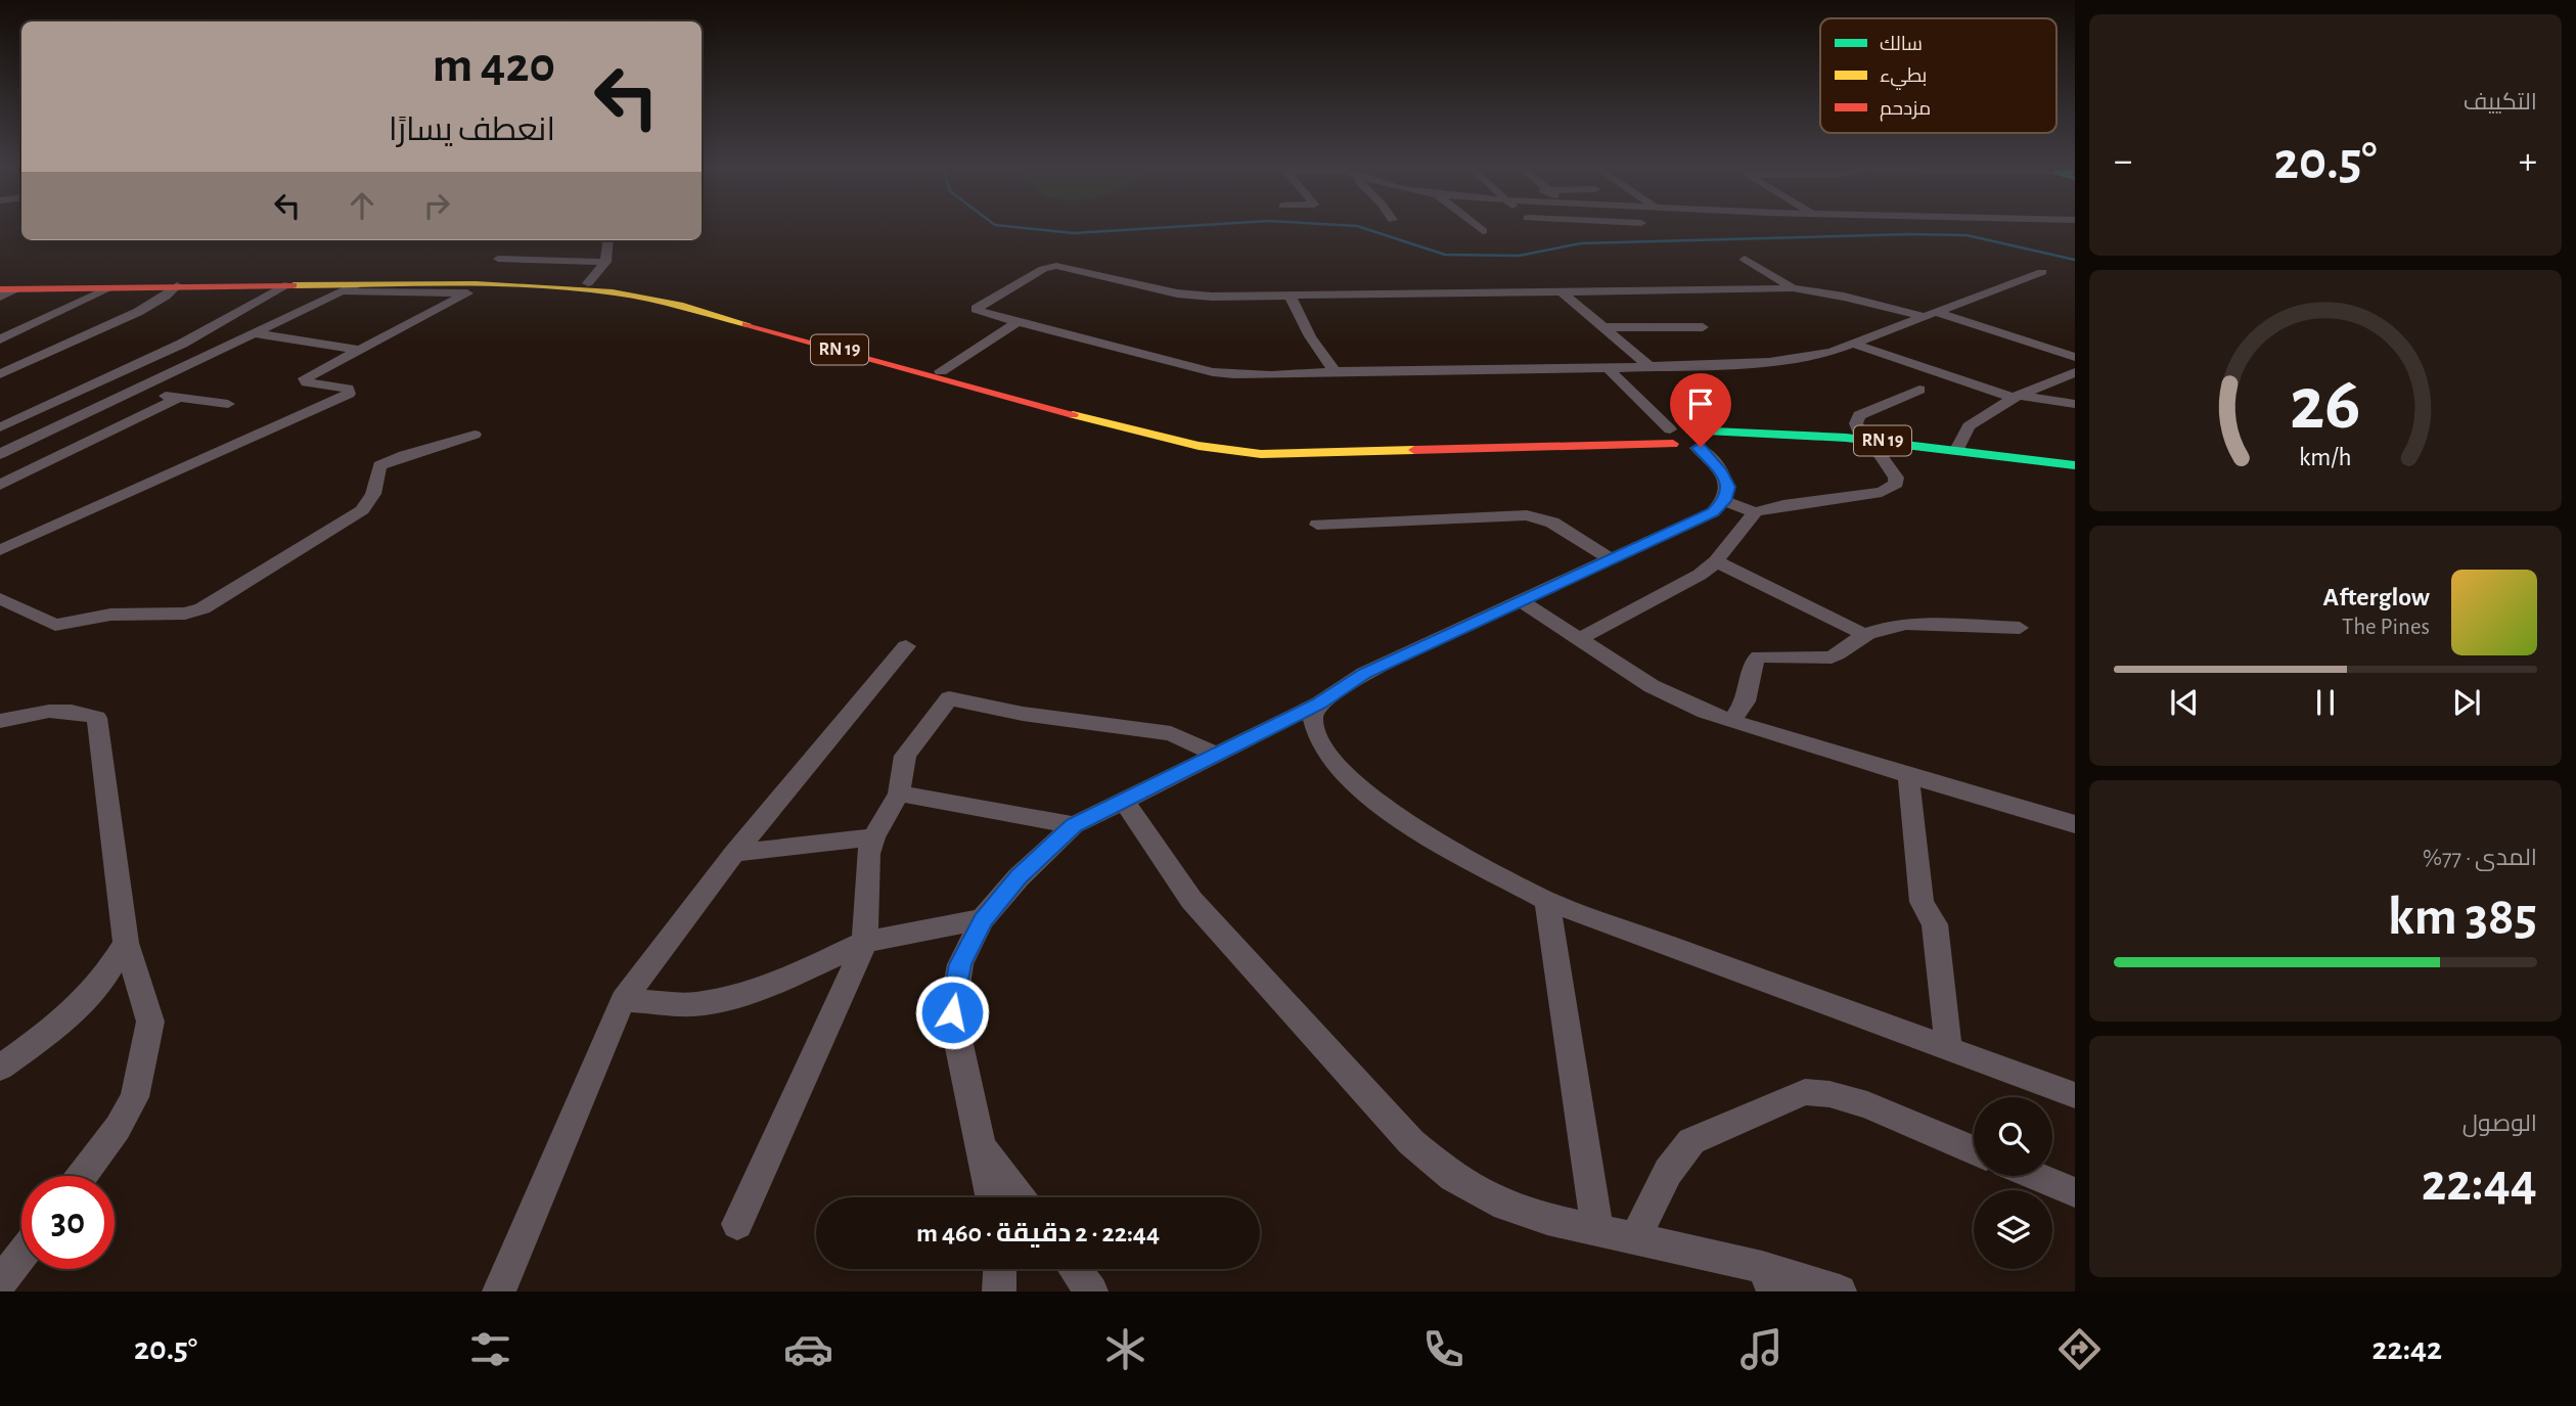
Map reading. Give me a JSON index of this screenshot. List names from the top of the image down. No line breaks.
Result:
{"streets":{"main road":["RN 19"]},"legend":["سالك","بطيء","مزدحم"],"page":{"tile":["التكييف",["المدى · 77%","385 km"],["الوصول","22:44"]],"turn":["420 m","انعطف يسارًا"],"heat":["−","20.5°","+"],"song":["Afterglow","The Pines"],"limit":"30","trip":"22:44 · 2 دقيقة · 460 m","tabs":["22:42","20.5°"],"gauge":["26","km/h"]}}
